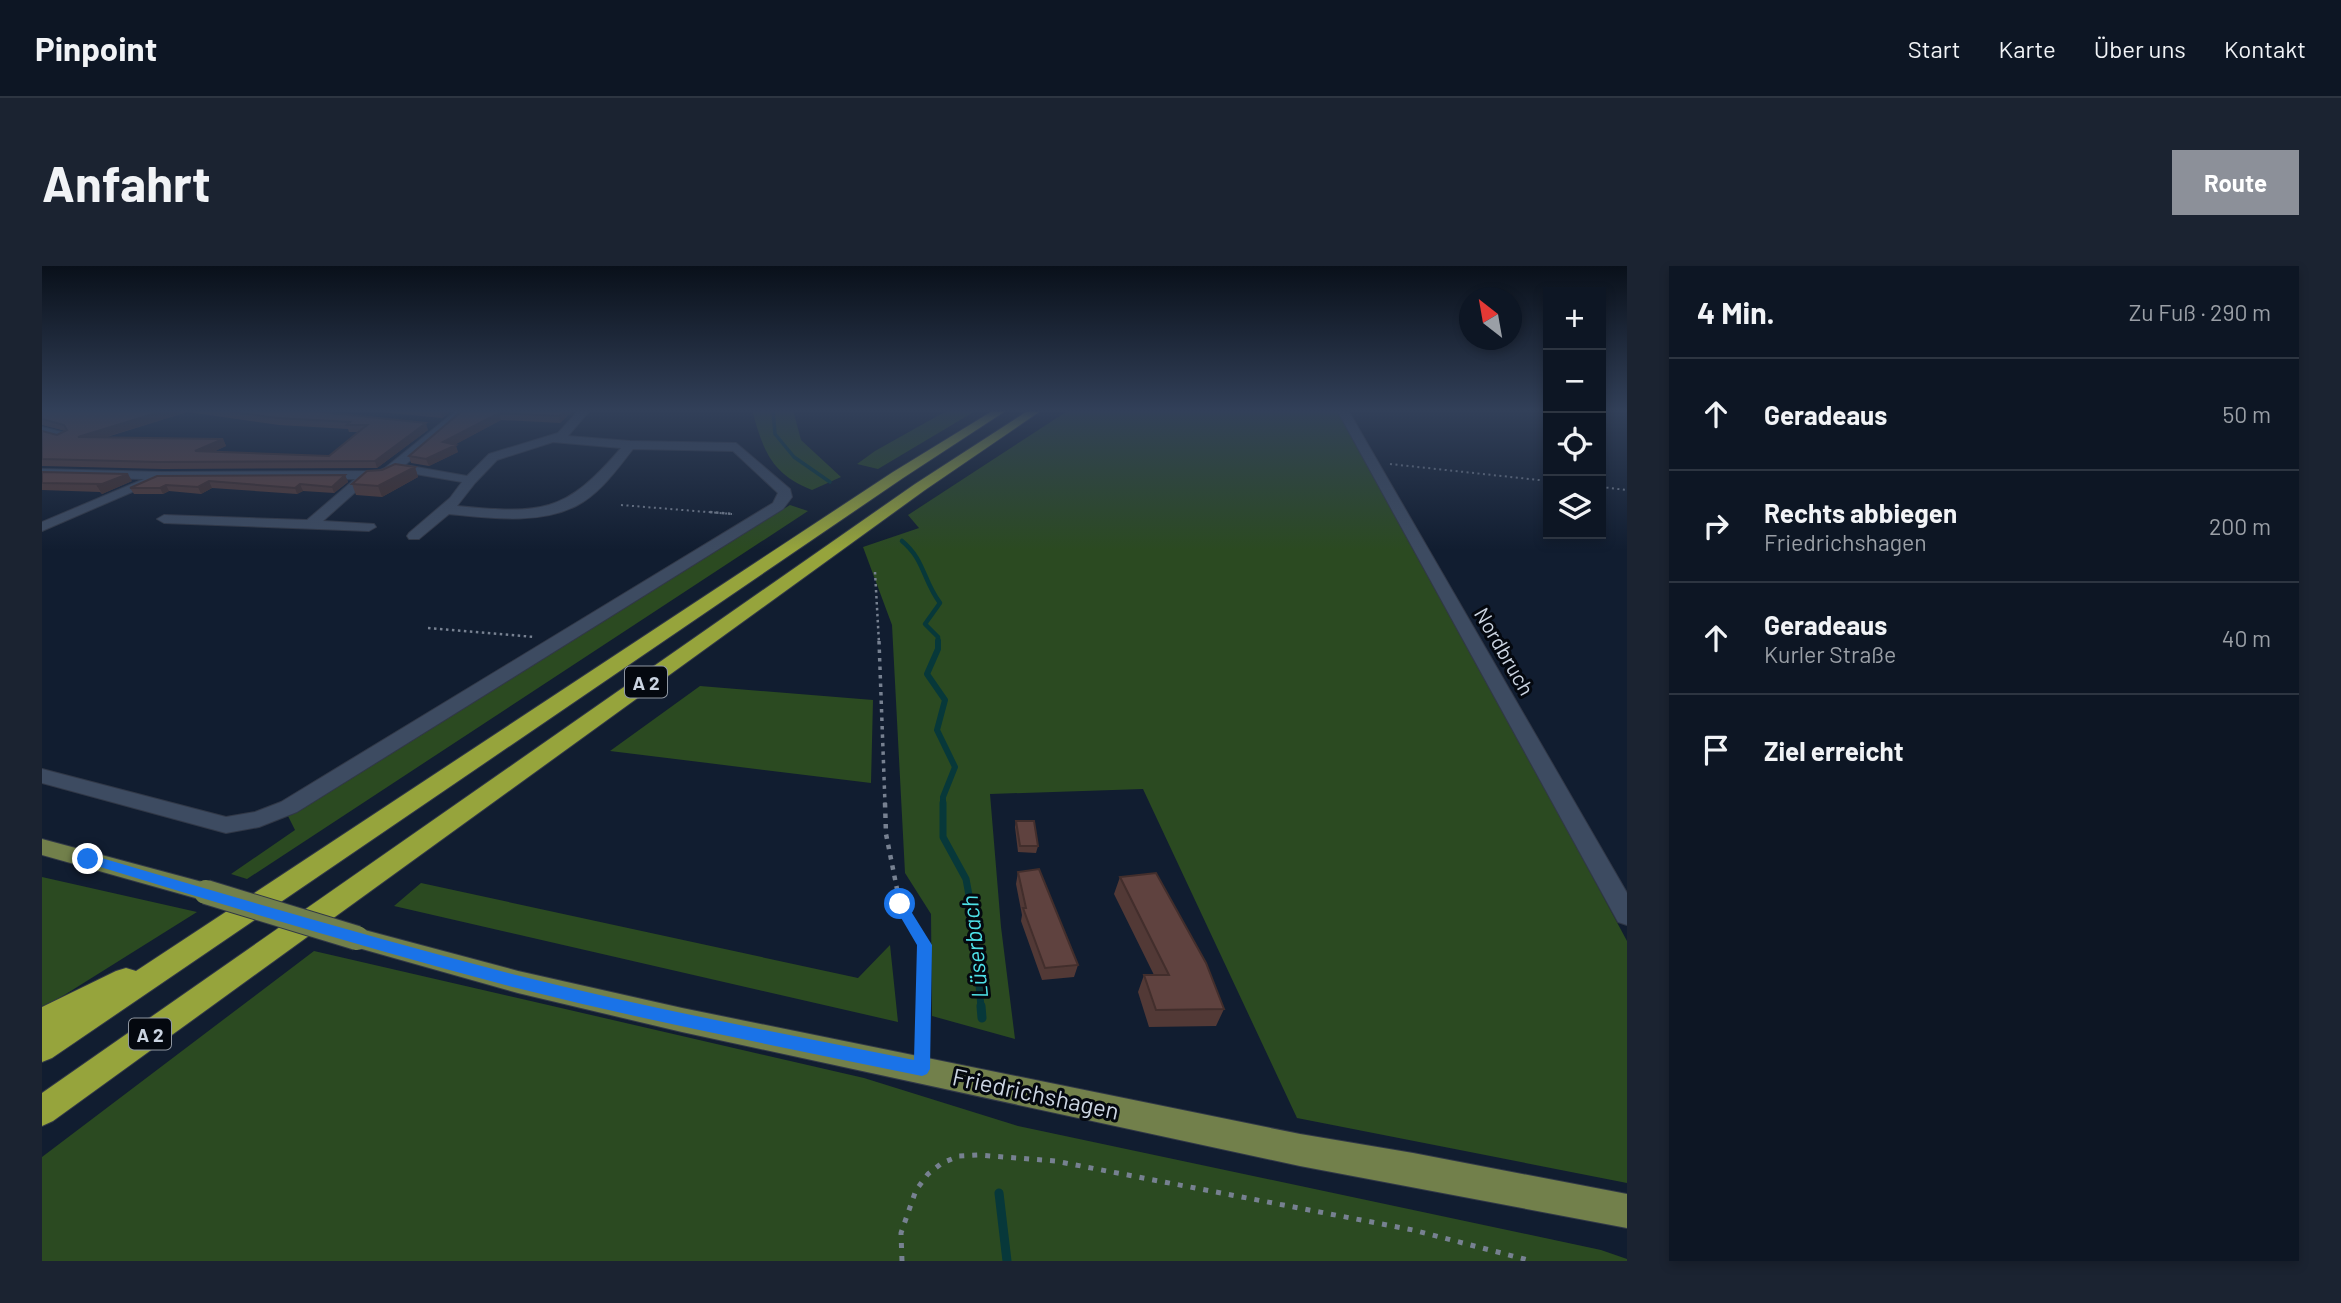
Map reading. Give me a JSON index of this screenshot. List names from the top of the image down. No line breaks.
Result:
{"streets":{"highway":["A 2"],"main road":["Friedrichshagen"],"street":["Nordbruch"]},"water":["Lüserbach"],"north":"top left","page":{"header":"Pinpoint","nav":["Start","Karte","Über uns","Kontakt"],"buttons":"Route","title":"Anfahrt","heading":["4 Min.","Zu Fuß · 290 m"],"map_buttons":["+","−"],"list":[["Geradeaus","50 m"],["Rechts abbiegen","Friedrichshagen","200 m"],["Geradeaus","Kurler Straße","40 m"],"Ziel erreicht"]}}
